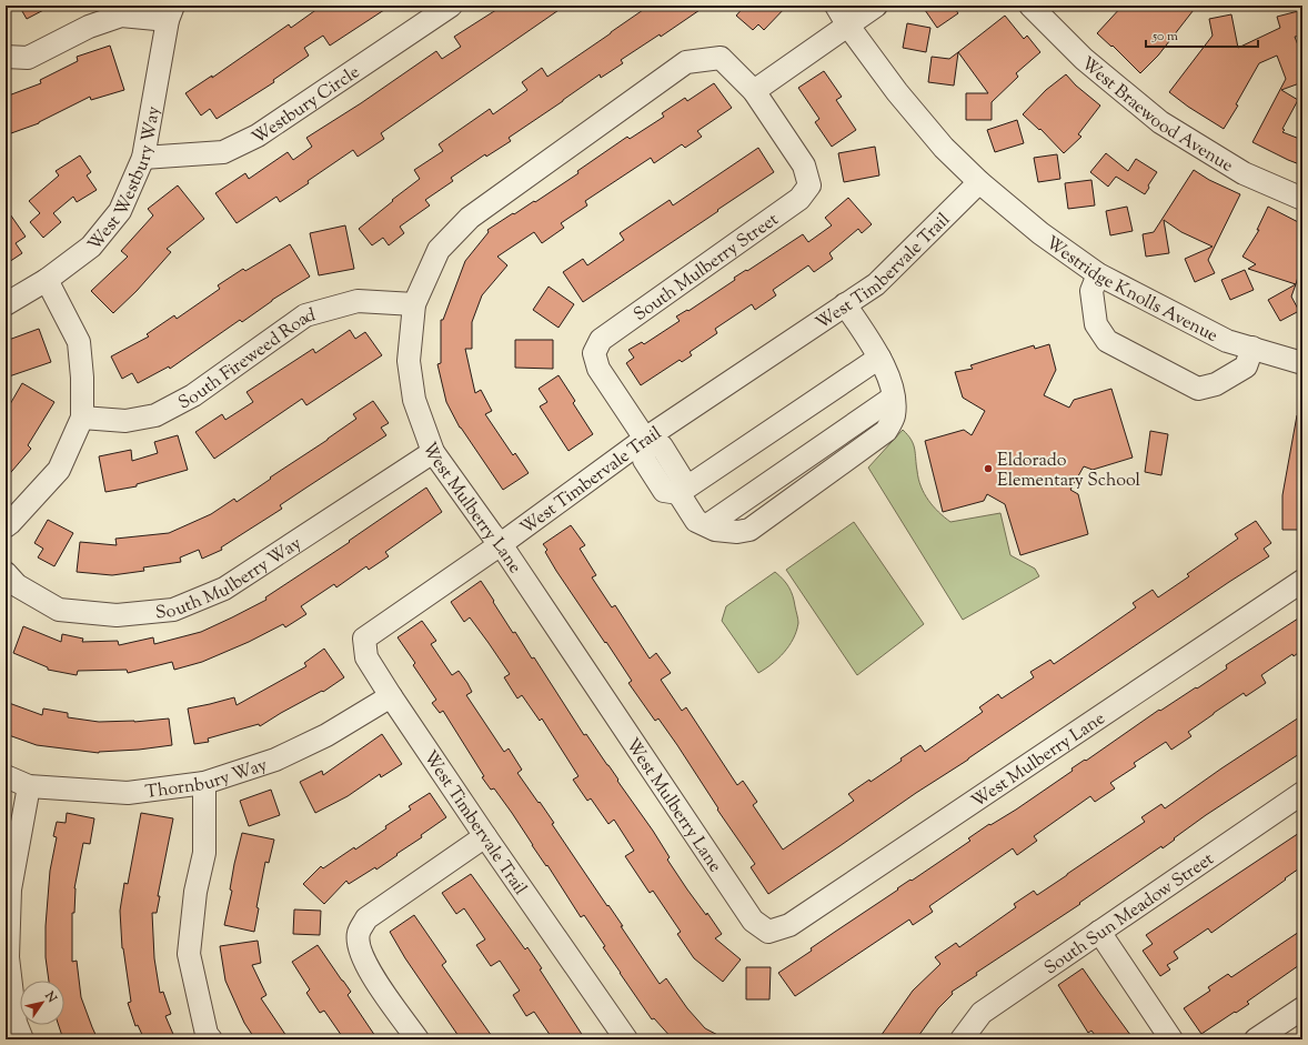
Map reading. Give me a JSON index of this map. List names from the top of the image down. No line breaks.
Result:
{"streets":{"street":["Westbury Circle","West Braewood Avenue","West Westbury Way","South Mulberry Street","West Timbervale Trail","Westridge Knolls Avenue","South Fireweed Road","West Mulberry Lane","South Mulberry Way","Thornbury Way","South Sun Meadow Street"]},"crossings":[["Westbury Circle","West Westbury Way"],["South Mulberry Street","West Timbervale Trail"],["South Mulberry Street","West Mulberry Lane"],["West Timbervale Trail","Westridge Knolls Avenue"],["West Timbervale Trail","West Mulberry Lane"],["West Timbervale Trail","Thornbury Way"],["South Fireweed Road","West Mulberry Lane"],["West Mulberry Lane","South Mulberry Way"]],"places":["Eldorado Elementary School"],"scale_bar":"50 m","north":"top right"}
